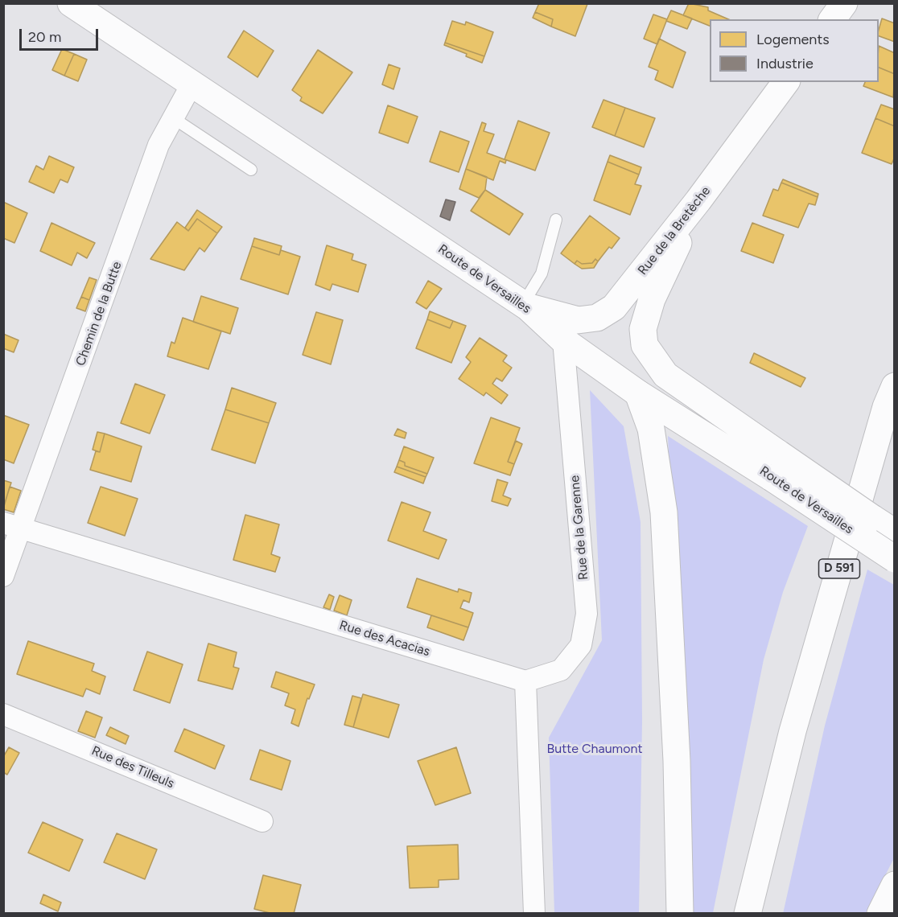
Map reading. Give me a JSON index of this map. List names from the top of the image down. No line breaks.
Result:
{"streets":{"main road":["Rue de la Bretèche","Route de Versailles","D 591"],"street":["Chemin de la Butte","Rue de la Garenne","Rue des Acacias","Rue des Tilleuls"]},"crossings":[["Rue de la Bretèche","Route de Versailles"],["Route de Versailles","Chemin de la Butte"],["Route de Versailles","Rue de la Garenne"],["Chemin de la Butte","Rue des Acacias"],["Rue de la Garenne","Rue des Acacias"]],"parks":["Butte Chaumont"],"legend":["Logements","Industrie"],"scale_bar":"20 m"}
